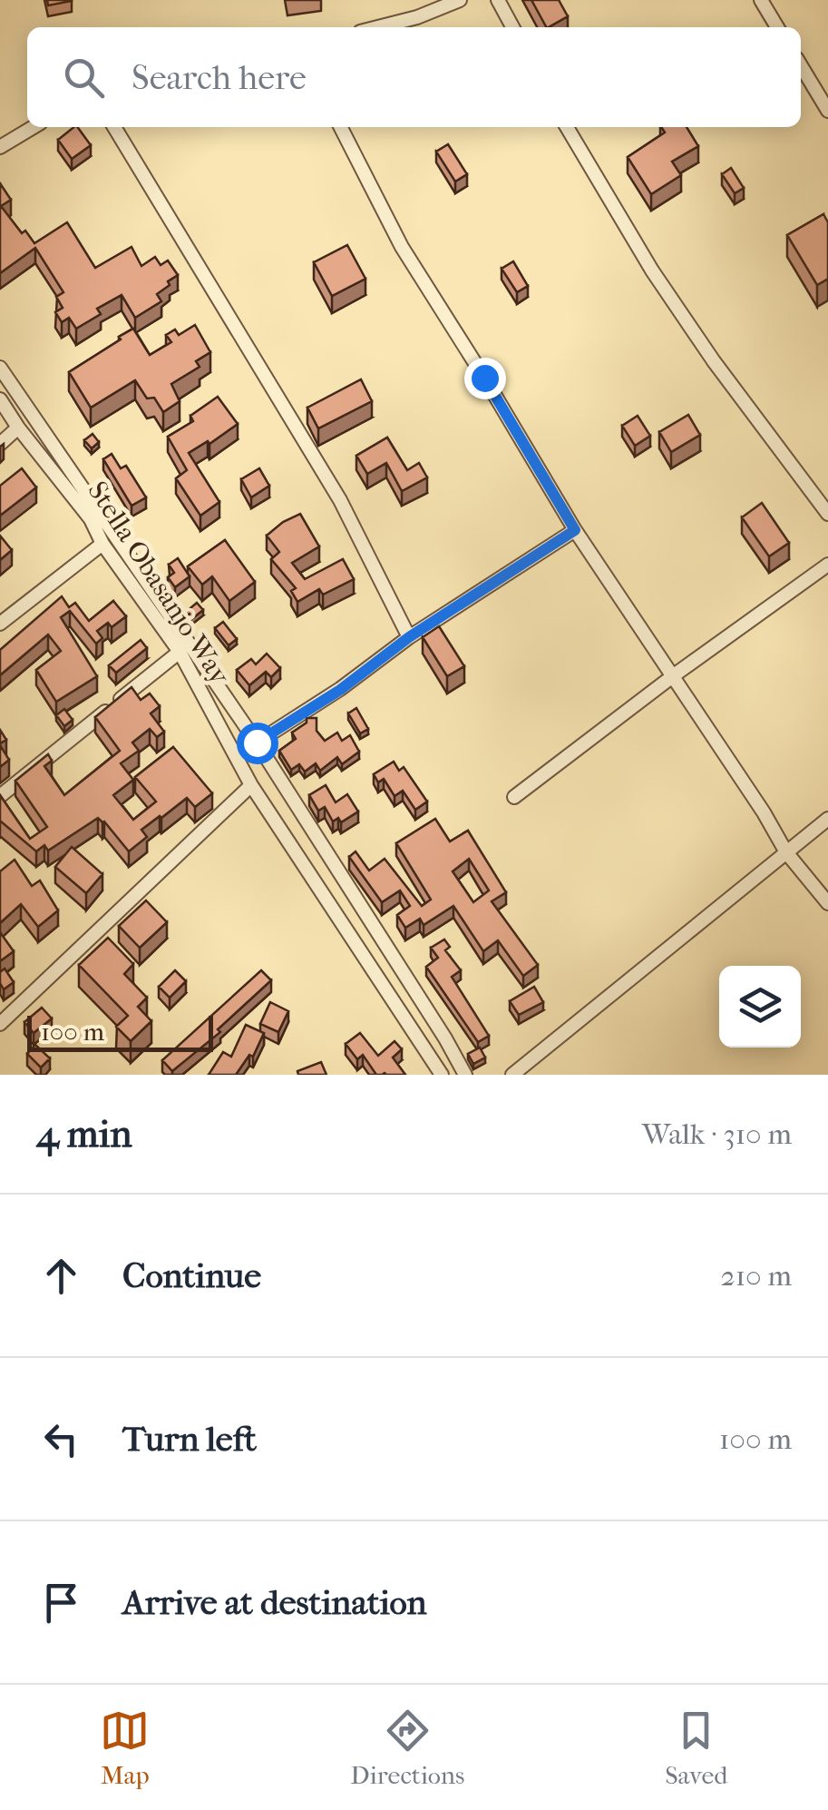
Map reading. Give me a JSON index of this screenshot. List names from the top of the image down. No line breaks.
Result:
{"streets":{"street":["Stella Obasanjo Way"]},"scale_bar":"100 m","page":{"search":"Search here","scale":"100 m","heading":["4 min","Walk · 310 m"],"list":[["Continue","210 m"],["Turn left","100 m"],"Arrive at destination"],"nav":["Map","Directions","Saved"]}}
